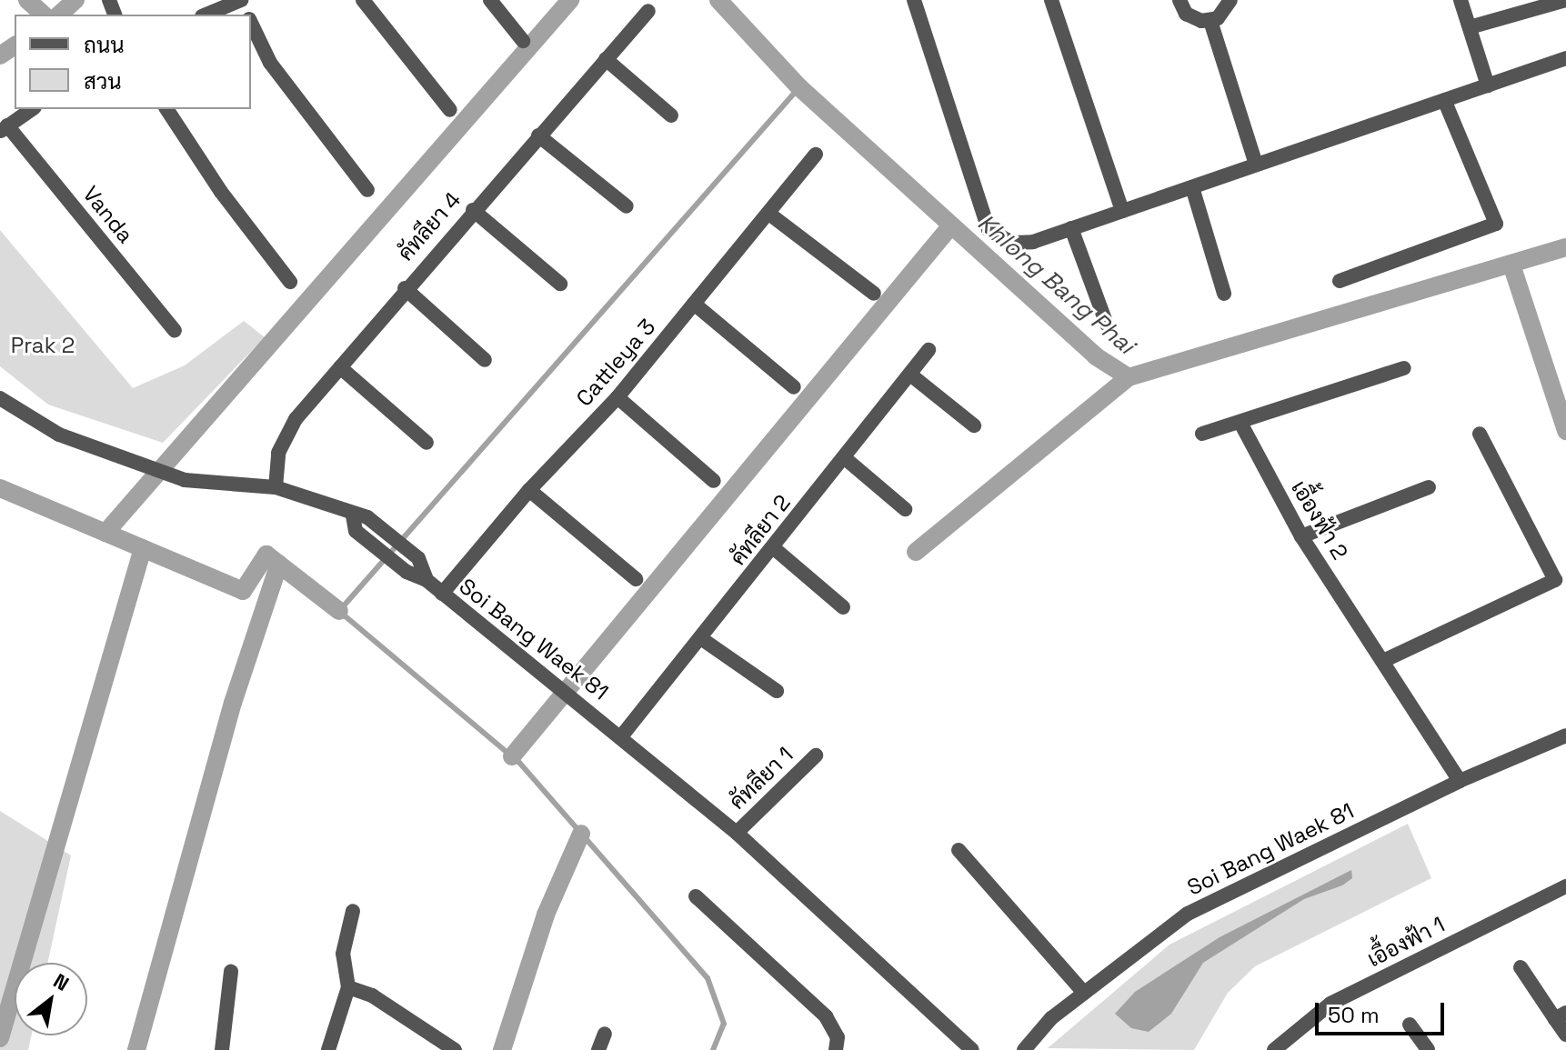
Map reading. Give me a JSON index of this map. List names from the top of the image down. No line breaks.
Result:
{"streets":{"street":["Vanda","คัทลียา 4","Cattleya 3","เอื้องฟ้า 2","คัทลียา 2","Soi Bang Waek 81","คัทลียา 1","เอื้องฟ้า 1"]},"crossings":[["คัทลียา 4","Soi Bang Waek 81"],["Cattleya 3","Soi Bang Waek 81"],["เอื้องฟ้า 2","Soi Bang Waek 81"],["คัทลียา 2","Soi Bang Waek 81"],["Soi Bang Waek 81","คัทลียา 1"]],"water":["Khlong Bang Phai"],"parks":["Prak 2"],"legend":["ถนน","สวน"],"scale_bar":"50 m","north":"top right"}
